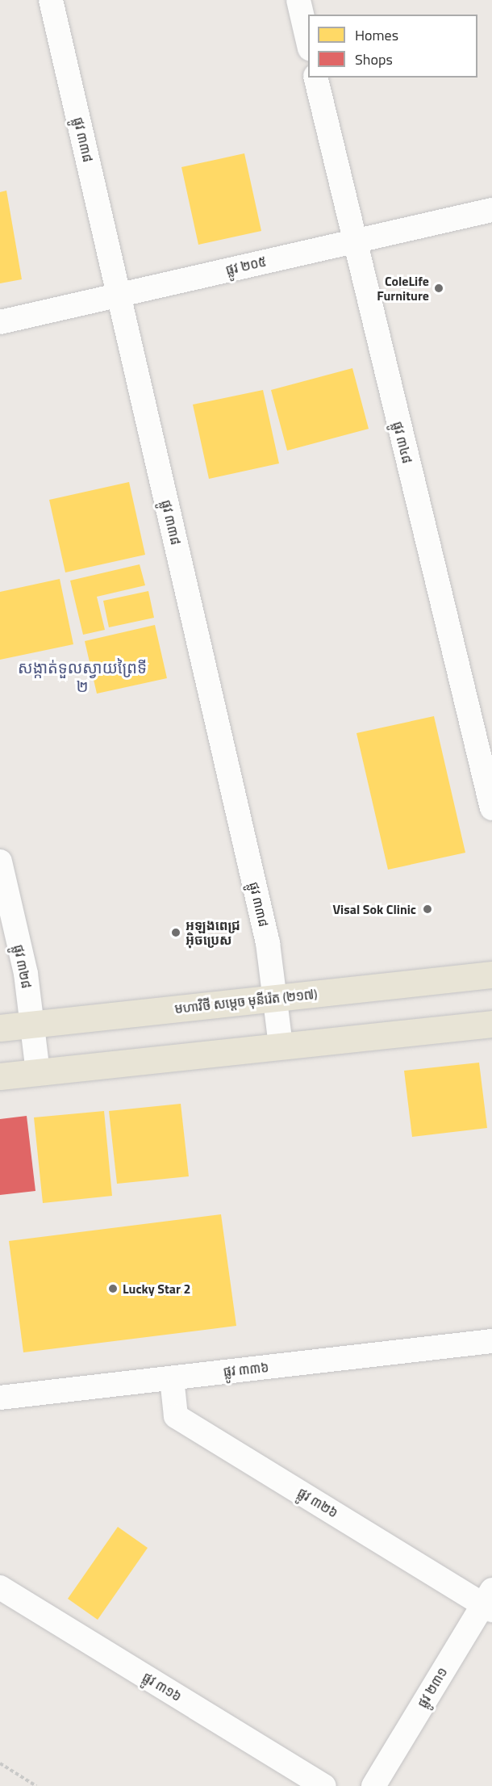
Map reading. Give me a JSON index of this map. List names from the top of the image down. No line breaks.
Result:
{"streets":{"main road":["មហាវិថី សម្តេច មុនីរ៉េត (២១៧)"],"street":["ផ្លូវ ៣៣៨","ផ្លូវ ២០៥","ផ្លូវ ៣៤៨","ផ្លូវ ៣២៨","ផ្លូវ ៣៣៦","ផ្លូវ ៣២៦","ផ្លូវ ៣១៦","ផ្លូវ ២៣១"]},"crossings":[["ផ្លូវ ៣៣៨","ផ្លូវ ២០៥"],["ផ្លូវ ៣៣៨","មហាវិថី សម្តេច មុនីរ៉េត (២១៧)"],["ផ្លូវ ២០៥","ផ្លូវ ៣៤៨"],["ផ្លូវ ៣២៨","មហាវិថី សម្តេច មុនីរ៉េត (២១៧)"],["ផ្លូវ ៣៣៦","ផ្លូវ ៣២៦"],["ផ្លូវ ៣២៦","ផ្លូវ ២៣១"]],"districts":["សង្កាត់ទួលស្វាយព្រៃទី ២"],"places":["ColeLife Furniture","Visal Sok Clinic","អុឡុងពេជ្រ អ៊ិចប្រេស","Lucky Star 2"],"legend":["Homes","Shops"]}
